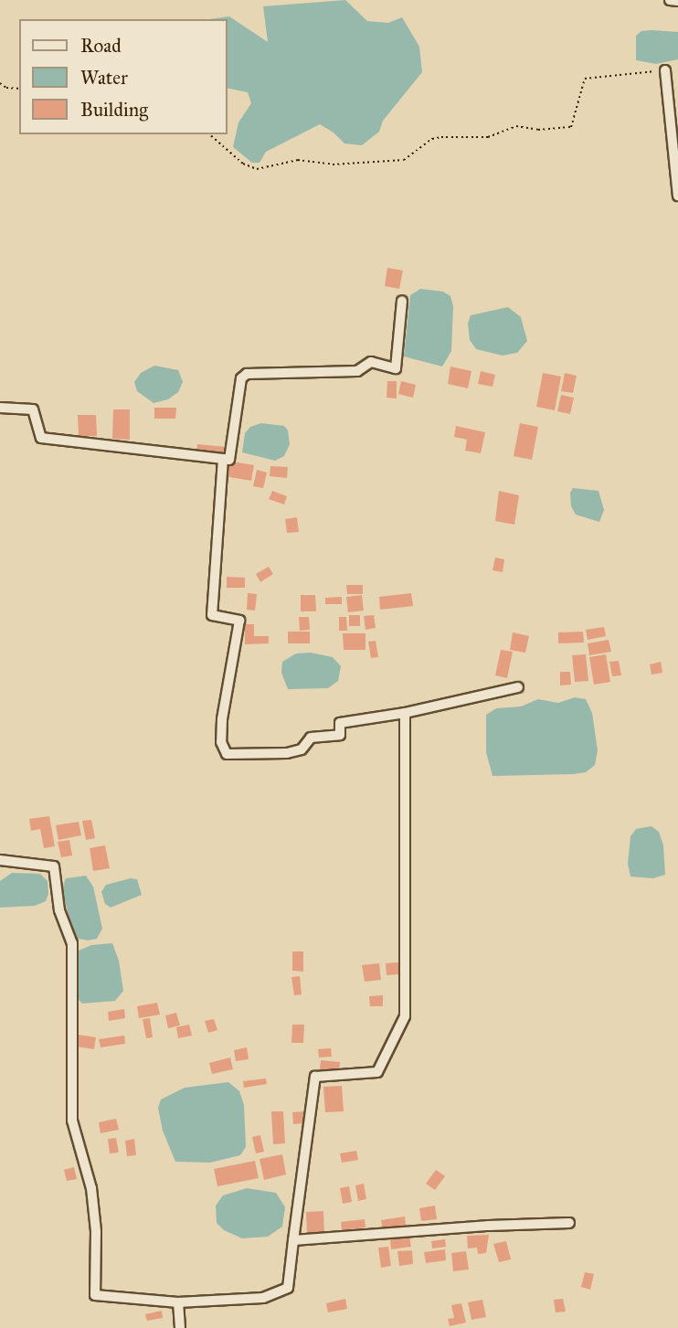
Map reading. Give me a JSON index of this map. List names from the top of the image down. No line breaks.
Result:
{"legend":["Road","Water","Building"]}
